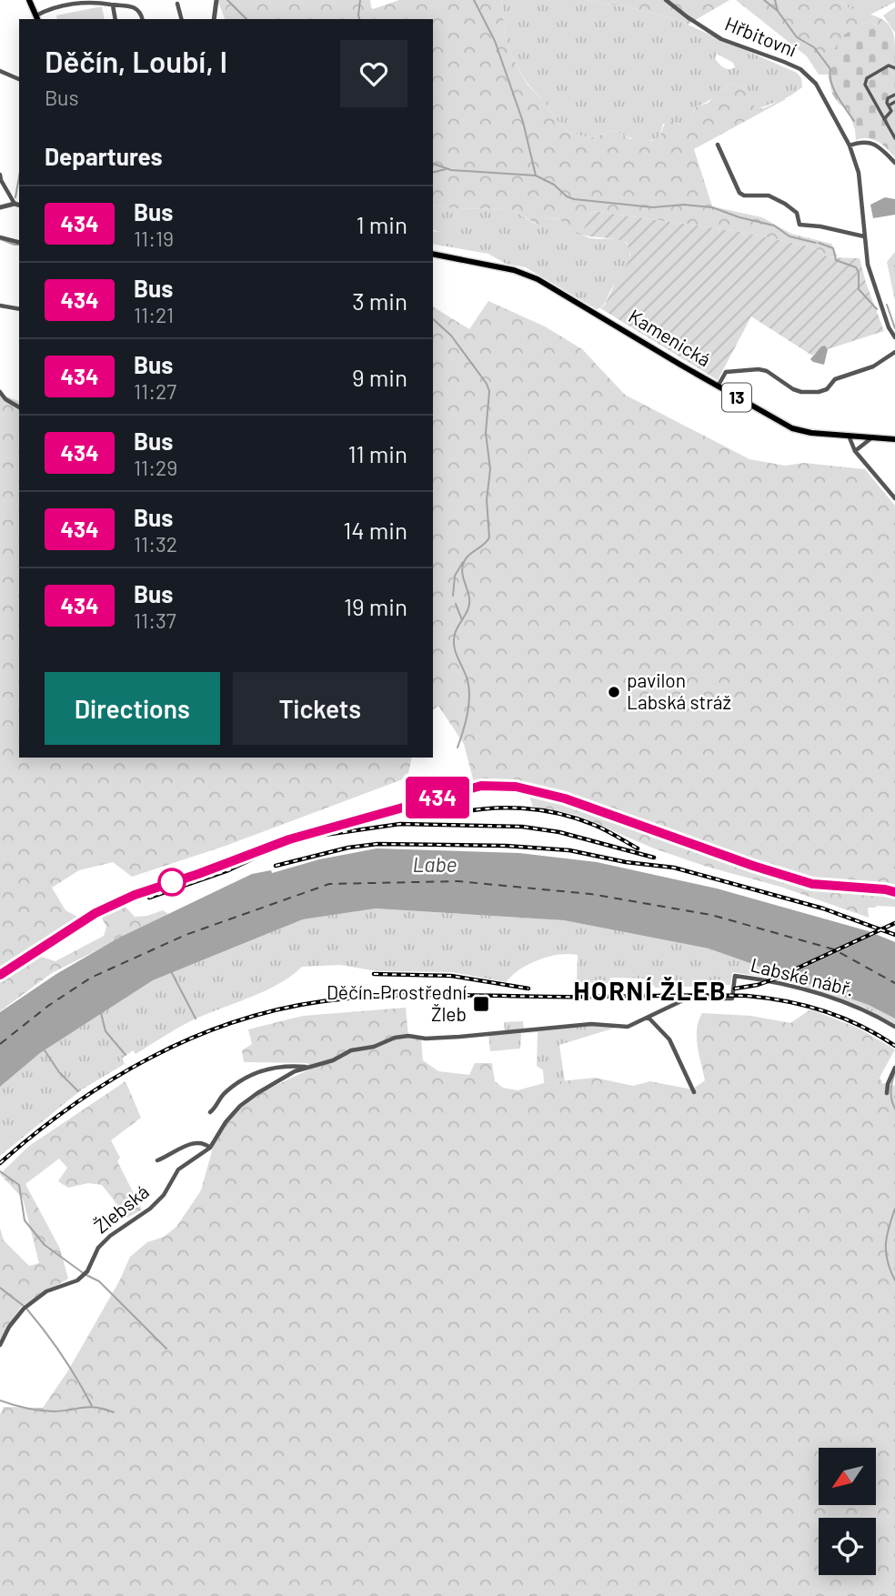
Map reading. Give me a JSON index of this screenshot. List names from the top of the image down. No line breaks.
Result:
{"streets":{"main road":["Kamenická","13"],"street":["Hřbitovní","Labské nábř.","Žlebská"]},"crossings":[["Labské nábř.","Žlebská"]],"districts":["HORNÍ ŽLEB"],"water":["Labe"],"places":{"other":["pavilon Labská stráž"],"transit":["Děčín-Prostřední Žleb"]},"lines":["bus line 434"],"north":"bottom left","page":{"on_map":"434","heading":[["Děčín, Loubí, I","Bus"],"Departures"],"list":[{"mark":"434","name":"Bus","note":"11:19","value":"1 min"},{"mark":"434","name":"Bus","note":"11:21","value":"3 min"},{"mark":"434","name":"Bus","note":"11:27","value":"9 min"},{"mark":"434","name":"Bus","note":"11:29","value":"11 min"},{"mark":"434","name":"Bus","note":"11:32","value":"14 min"},{"mark":"434","name":"Bus","note":"11:37","value":"19 min"}],"buttons":["Directions","Tickets"]}}
